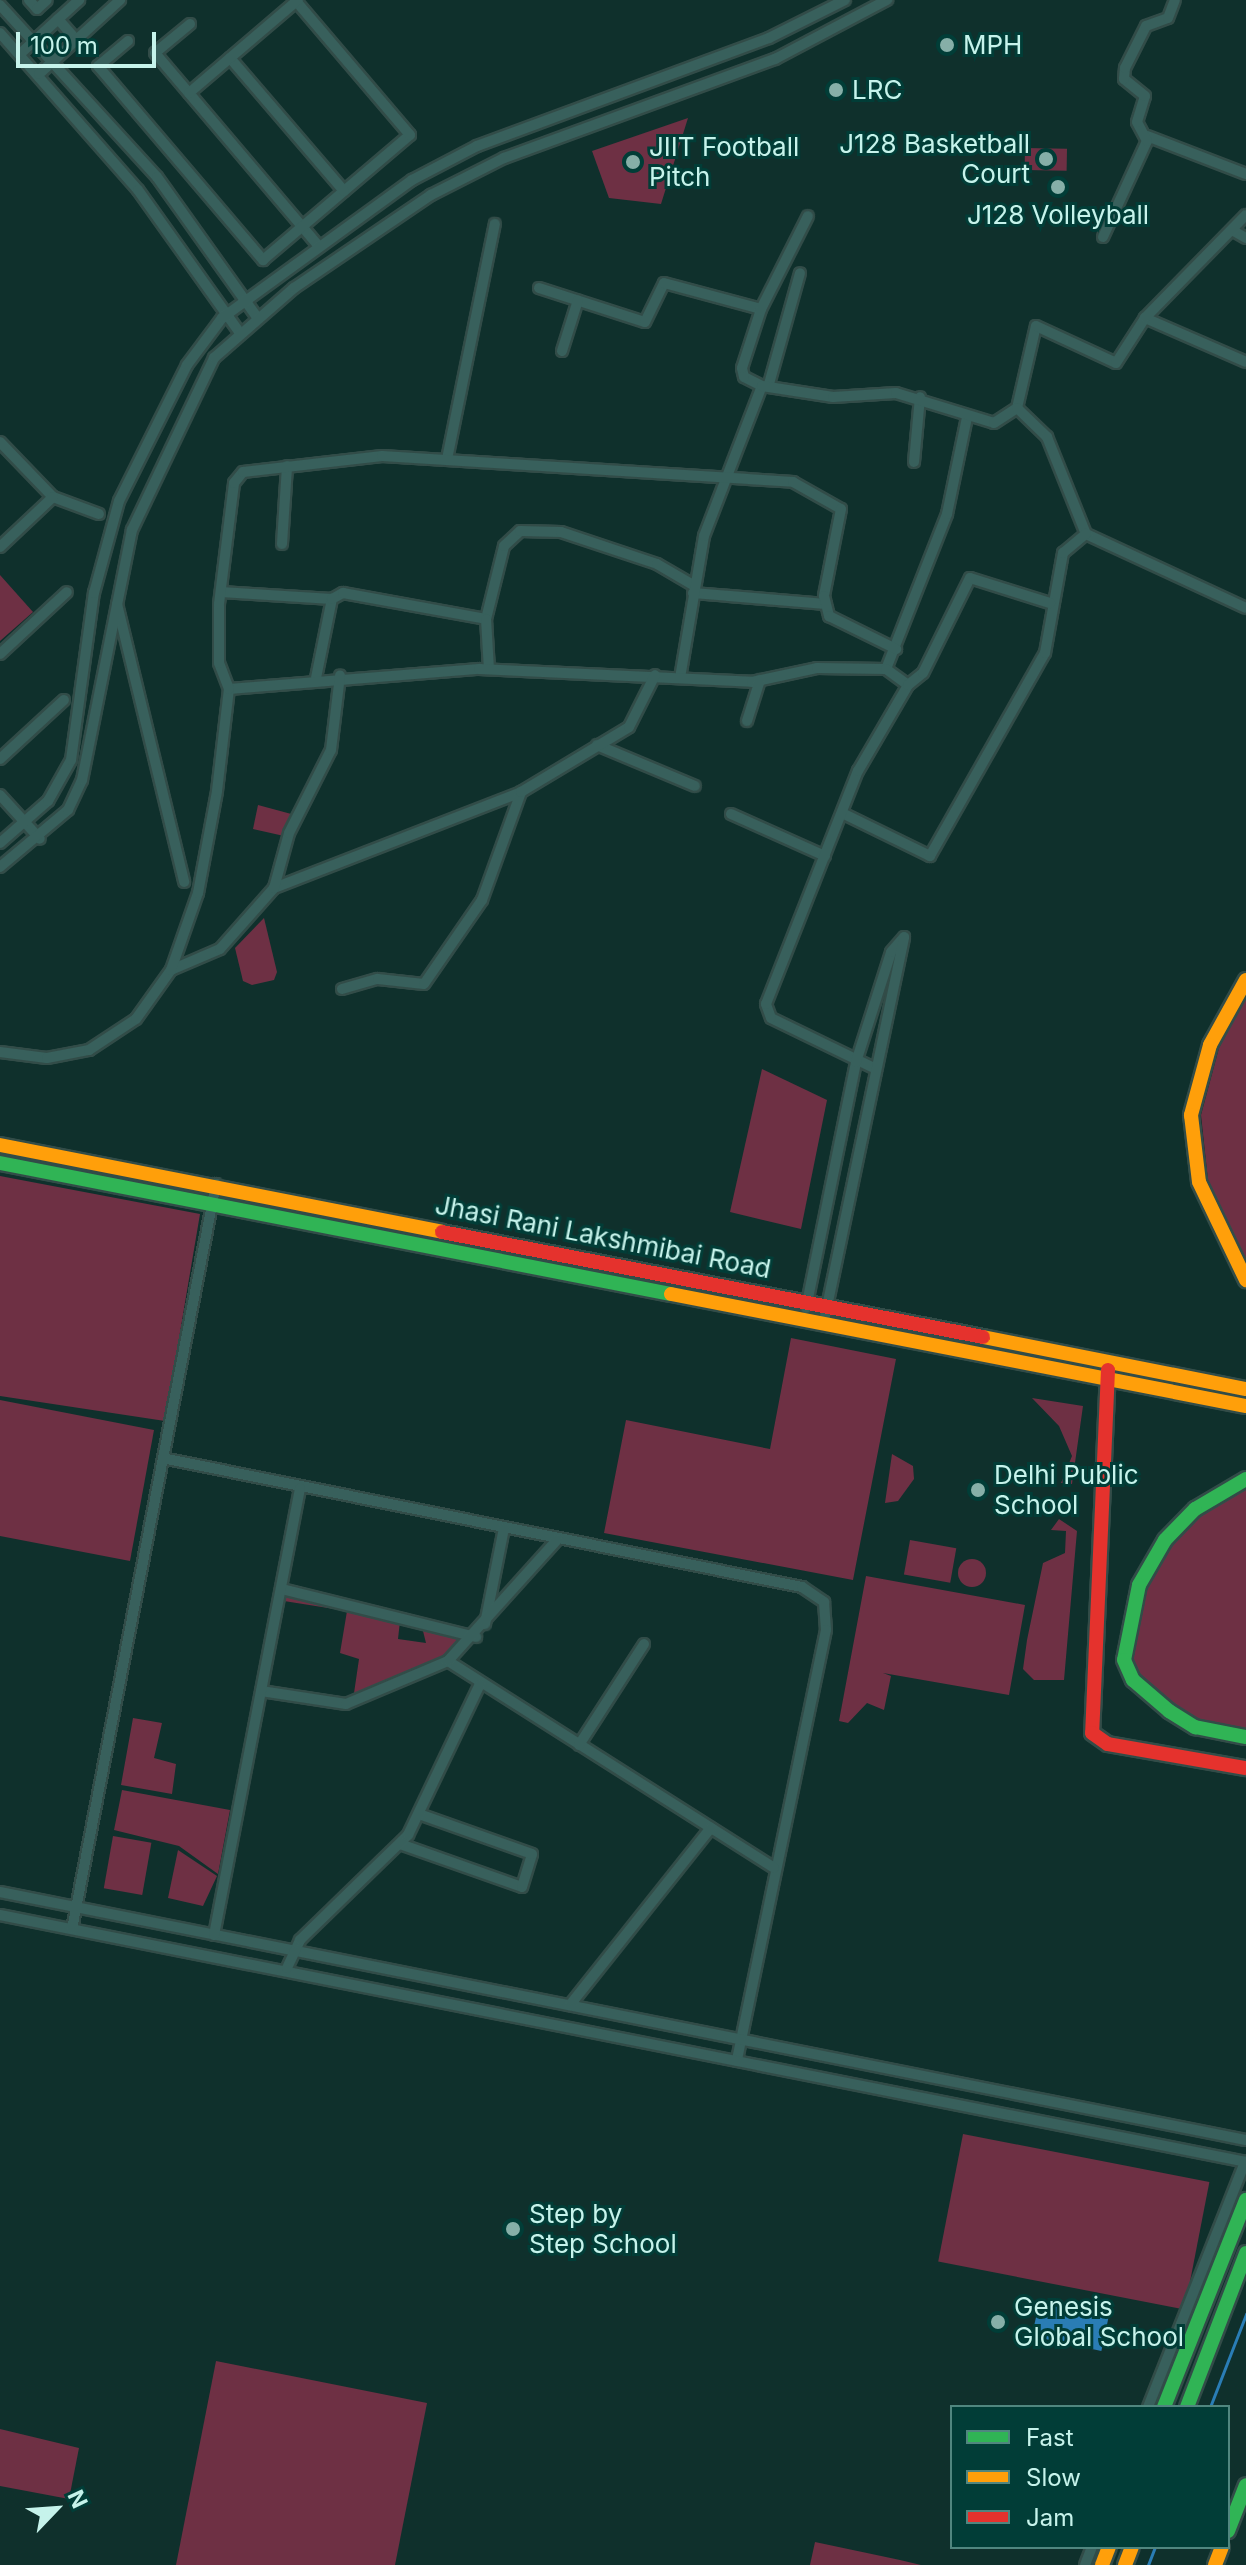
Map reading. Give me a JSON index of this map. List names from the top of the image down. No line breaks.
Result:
{"streets":{"main road":["Jhasi Rani Lakshmibai Road"]},"places":["MPH","LRC","J128 Basketball Court","JIIT Football Pitch","J128 Volleyball","Delhi Public School","Step by Step School","Genesis Global School"],"legend":["Fast","Slow","Jam"],"scale_bar":"100 m","north":"top right"}
